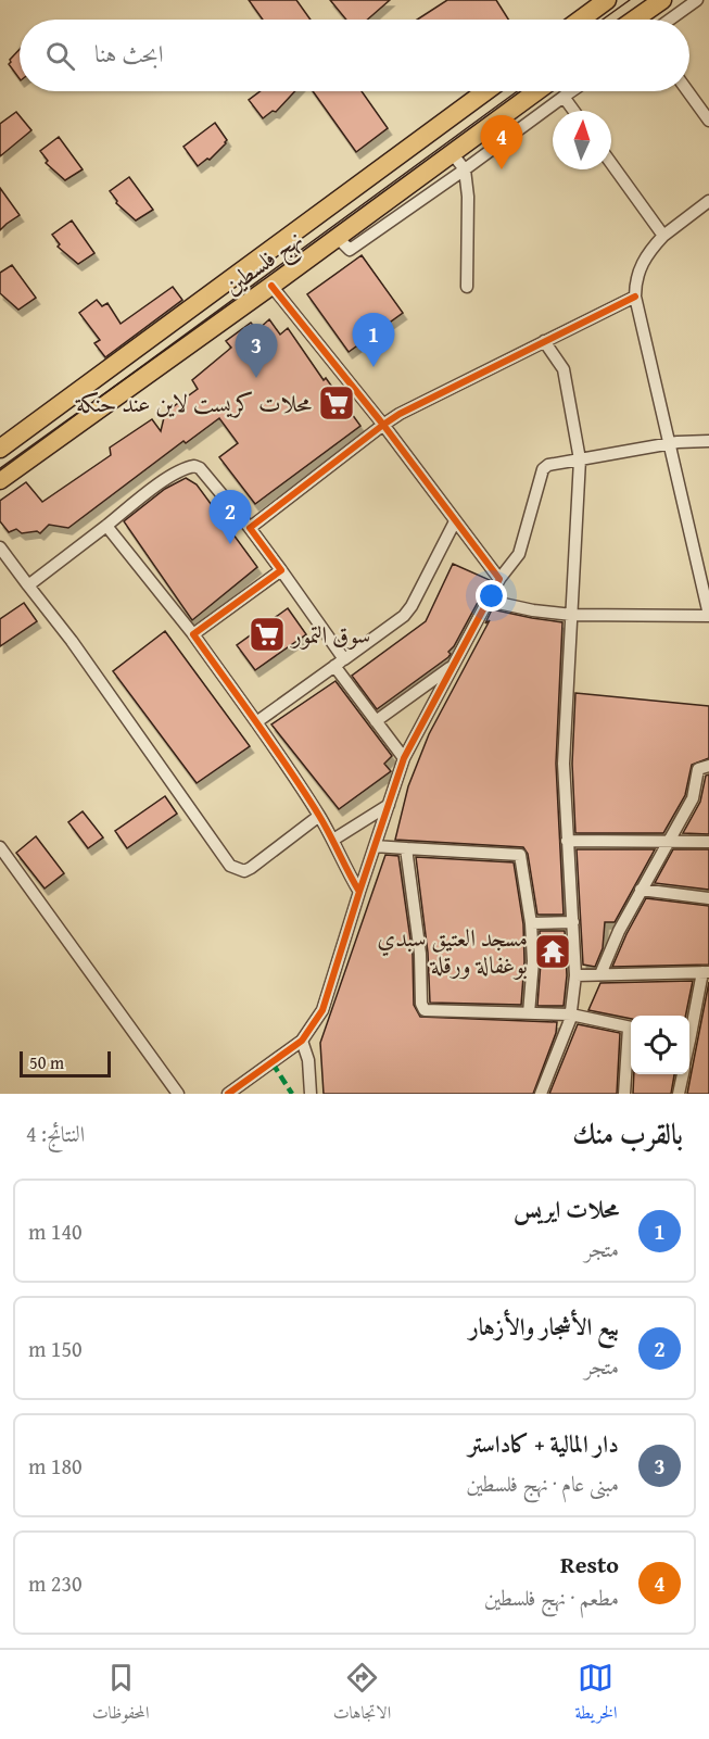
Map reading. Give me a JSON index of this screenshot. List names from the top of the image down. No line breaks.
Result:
{"streets":{"main road":["نهج فلسطين"]},"places":{"supermarket":["محلات كريست لاين عند حنكة","سوق التمور"],"temple":["مسجد العتيق سبدي بوغفالة ورقلة"]},"scale_bar":"50 m","north":"top","page":{"search":"ابحث هنا","pins":["4","1","3","2"],"scale":"50 m","heading":["بالقرب منك","النتائج: 4"],"list":[{"mark":"1","name":"محلات ايريس","note":"متجر","value":"140 m"},{"mark":"2","name":"بيع الأشجار والأزهار","note":"متجر","value":"150 m"},{"mark":"3","name":"دار المالية + كاداستر","note":"مبنى عام · نهج فلسطين","value":"180 m"},{"mark":"4","name":"Resto","note":"مطعم · نهج فلسطين","value":"230 m"}],"nav":["الخريطة","الاتجاهات","المحفوظات"]}}
